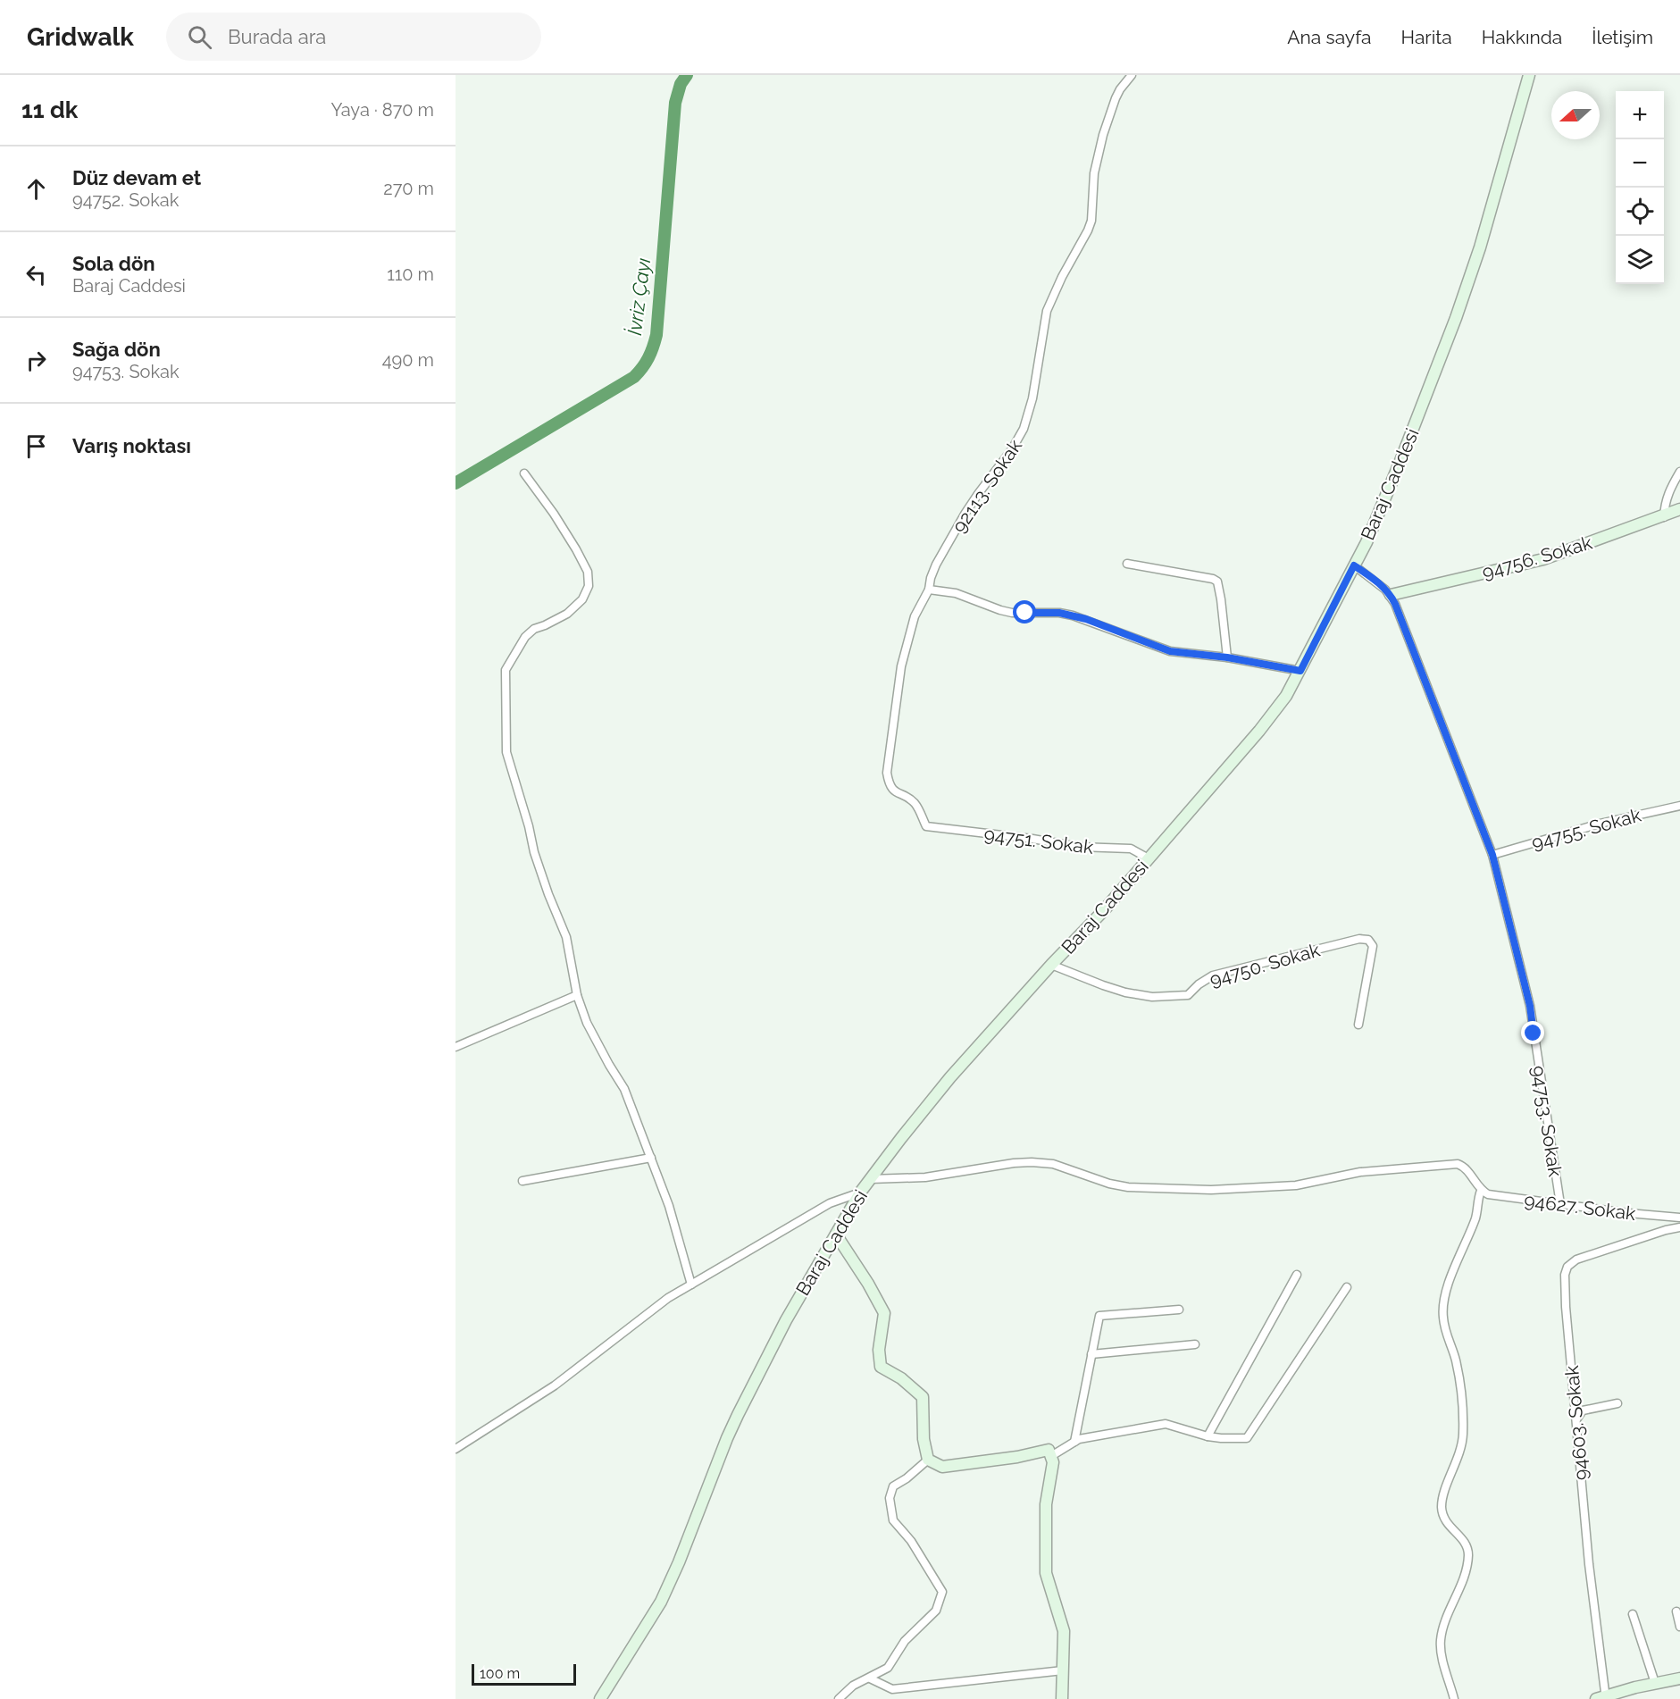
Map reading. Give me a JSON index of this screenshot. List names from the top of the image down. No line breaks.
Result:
{"streets":{"main road":["Baraj Caddesi","94756. Sokak"],"street":["92113. Sokak","94755. Sokak","94751. Sokak","94750. Sokak","94753. Sokak","94627. Sokak","94603. Sokak"]},"crossings":[["Baraj Caddesi","94751. Sokak"],["Baraj Caddesi","94750. Sokak"],["Baraj Caddesi","94753. Sokak"],["92113. Sokak","94751. Sokak"],["94756. Sokak","94753. Sokak"],["94755. Sokak","94753. Sokak"],["94753. Sokak","94627. Sokak"]],"water":["İvriz Çayı"],"scale_bar":"100 m","north":"left","page":{"header":"Gridwalk","search":"Burada ara","nav":["Ana sayfa","Harita","Hakkında","İletişim"],"heading":["11 dk","Yaya · 870 m"],"map_buttons":["+","−"],"list":[["Düz devam et","94752. Sokak","270 m"],["Sola dön","Baraj Caddesi","110 m"],["Sağa dön","94753. Sokak","490 m"],"Varış noktası"],"scale":"100 m"}}
